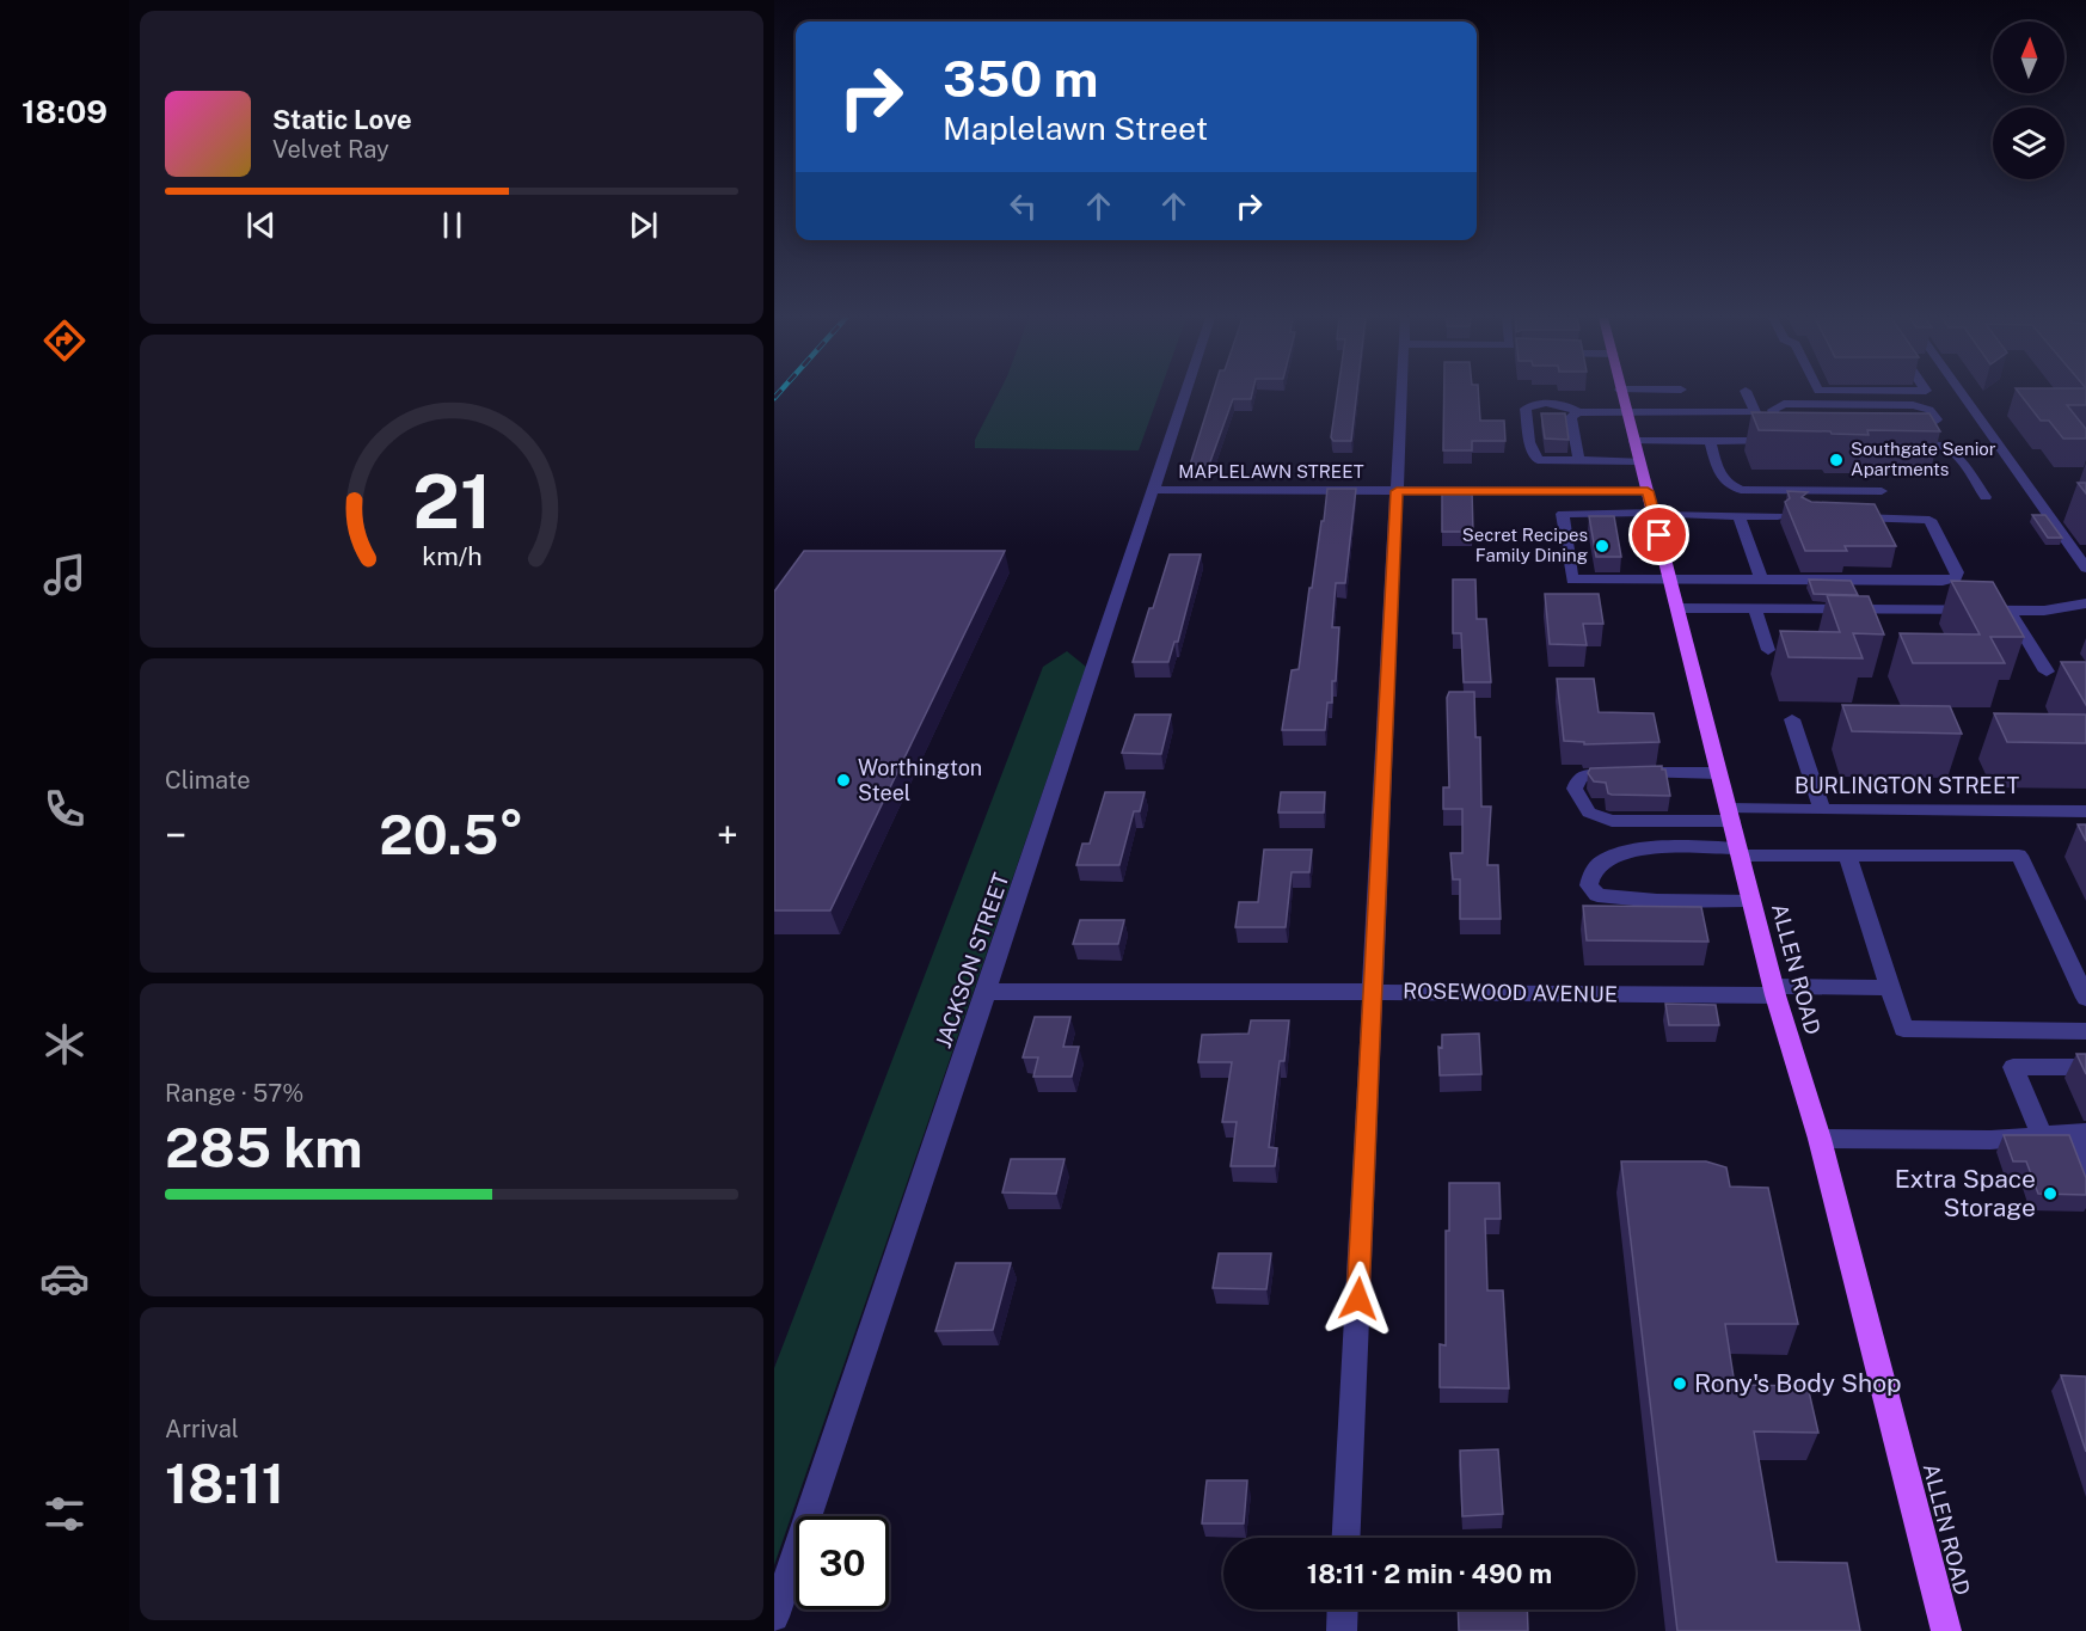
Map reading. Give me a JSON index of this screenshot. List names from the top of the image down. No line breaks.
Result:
{"streets":{"main road":["ALLEN ROAD"],"street":["MAPLELAWN STREET","BURLINGTON STREET","JACKSON STREET","ROSEWOOD AVENUE"]},"crossings":[["MAPLELAWN STREET","JACKSON STREET"],["MAPLELAWN STREET","ALLEN ROAD"],["BURLINGTON STREET","ALLEN ROAD"],["JACKSON STREET","ROSEWOOD AVENUE"],["ALLEN ROAD","ROSEWOOD AVENUE"]],"places":["Southgate Senior Apartments","Secret Recipes Family Dining","Worthington Steel","Extra Space Storage","Rony's Body Shop"],"north":"top","page":{"tabs":"18:09","turn":["350 m","Maplelawn Street"],"song":["Static Love","Velvet Ray"],"tile":["Climate",["Range · 57%","285 km"],["Arrival","18:11"]],"heat":["−","20.5°","+"],"limit":"30","trip":"18:11 · 2 min · 490 m","gauge":["21","km/h"]}}
